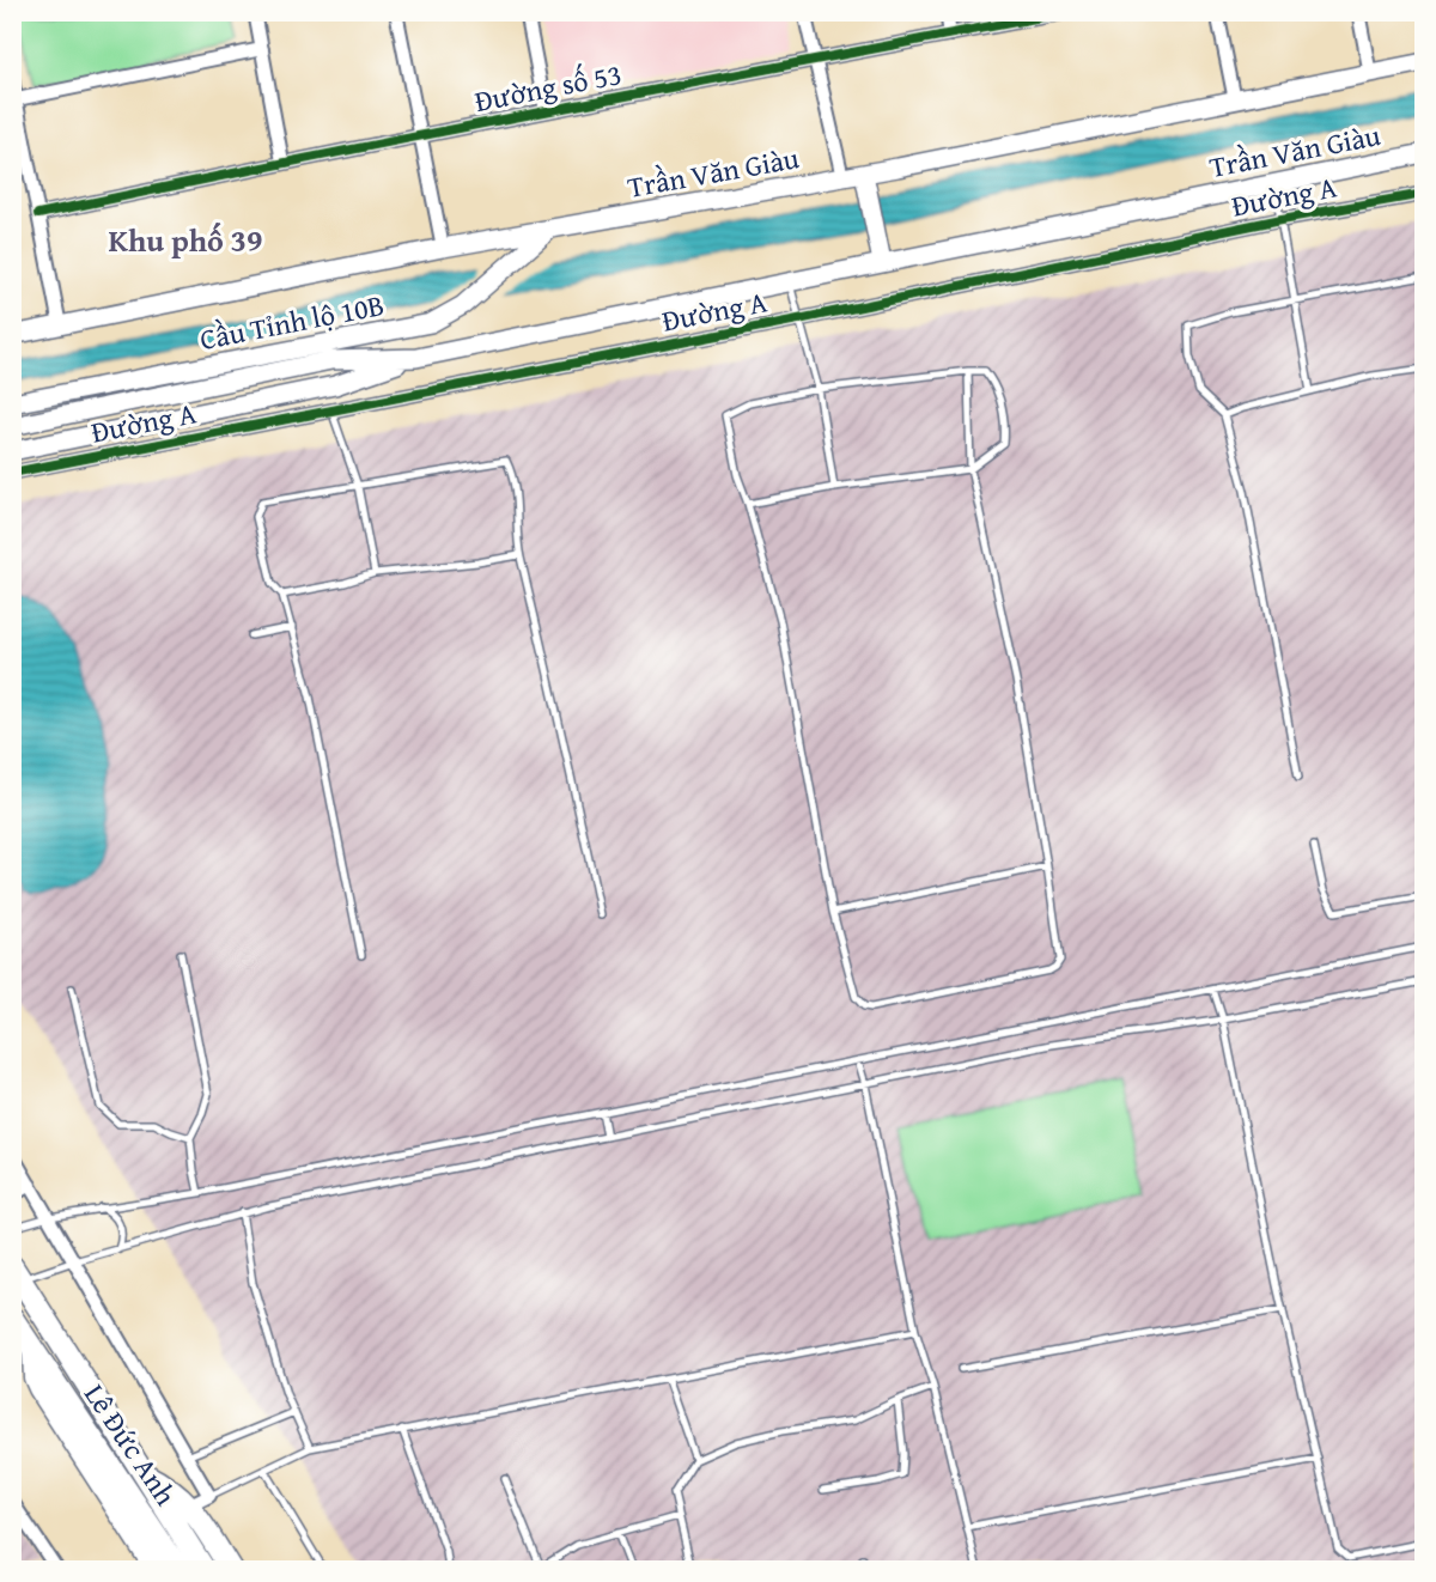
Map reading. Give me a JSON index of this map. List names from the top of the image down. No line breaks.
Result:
{"streets":{"highway":["Lê Đức Anh"],"main road":["Trần Văn Giàu","Cầu Tỉnh lộ 10B"],"street":["Đường số 53","Đường A"]},"crossings":[["Trần Văn Giàu","Cầu Tỉnh lộ 10B"]],"districts":["Khu phố 39"]}
